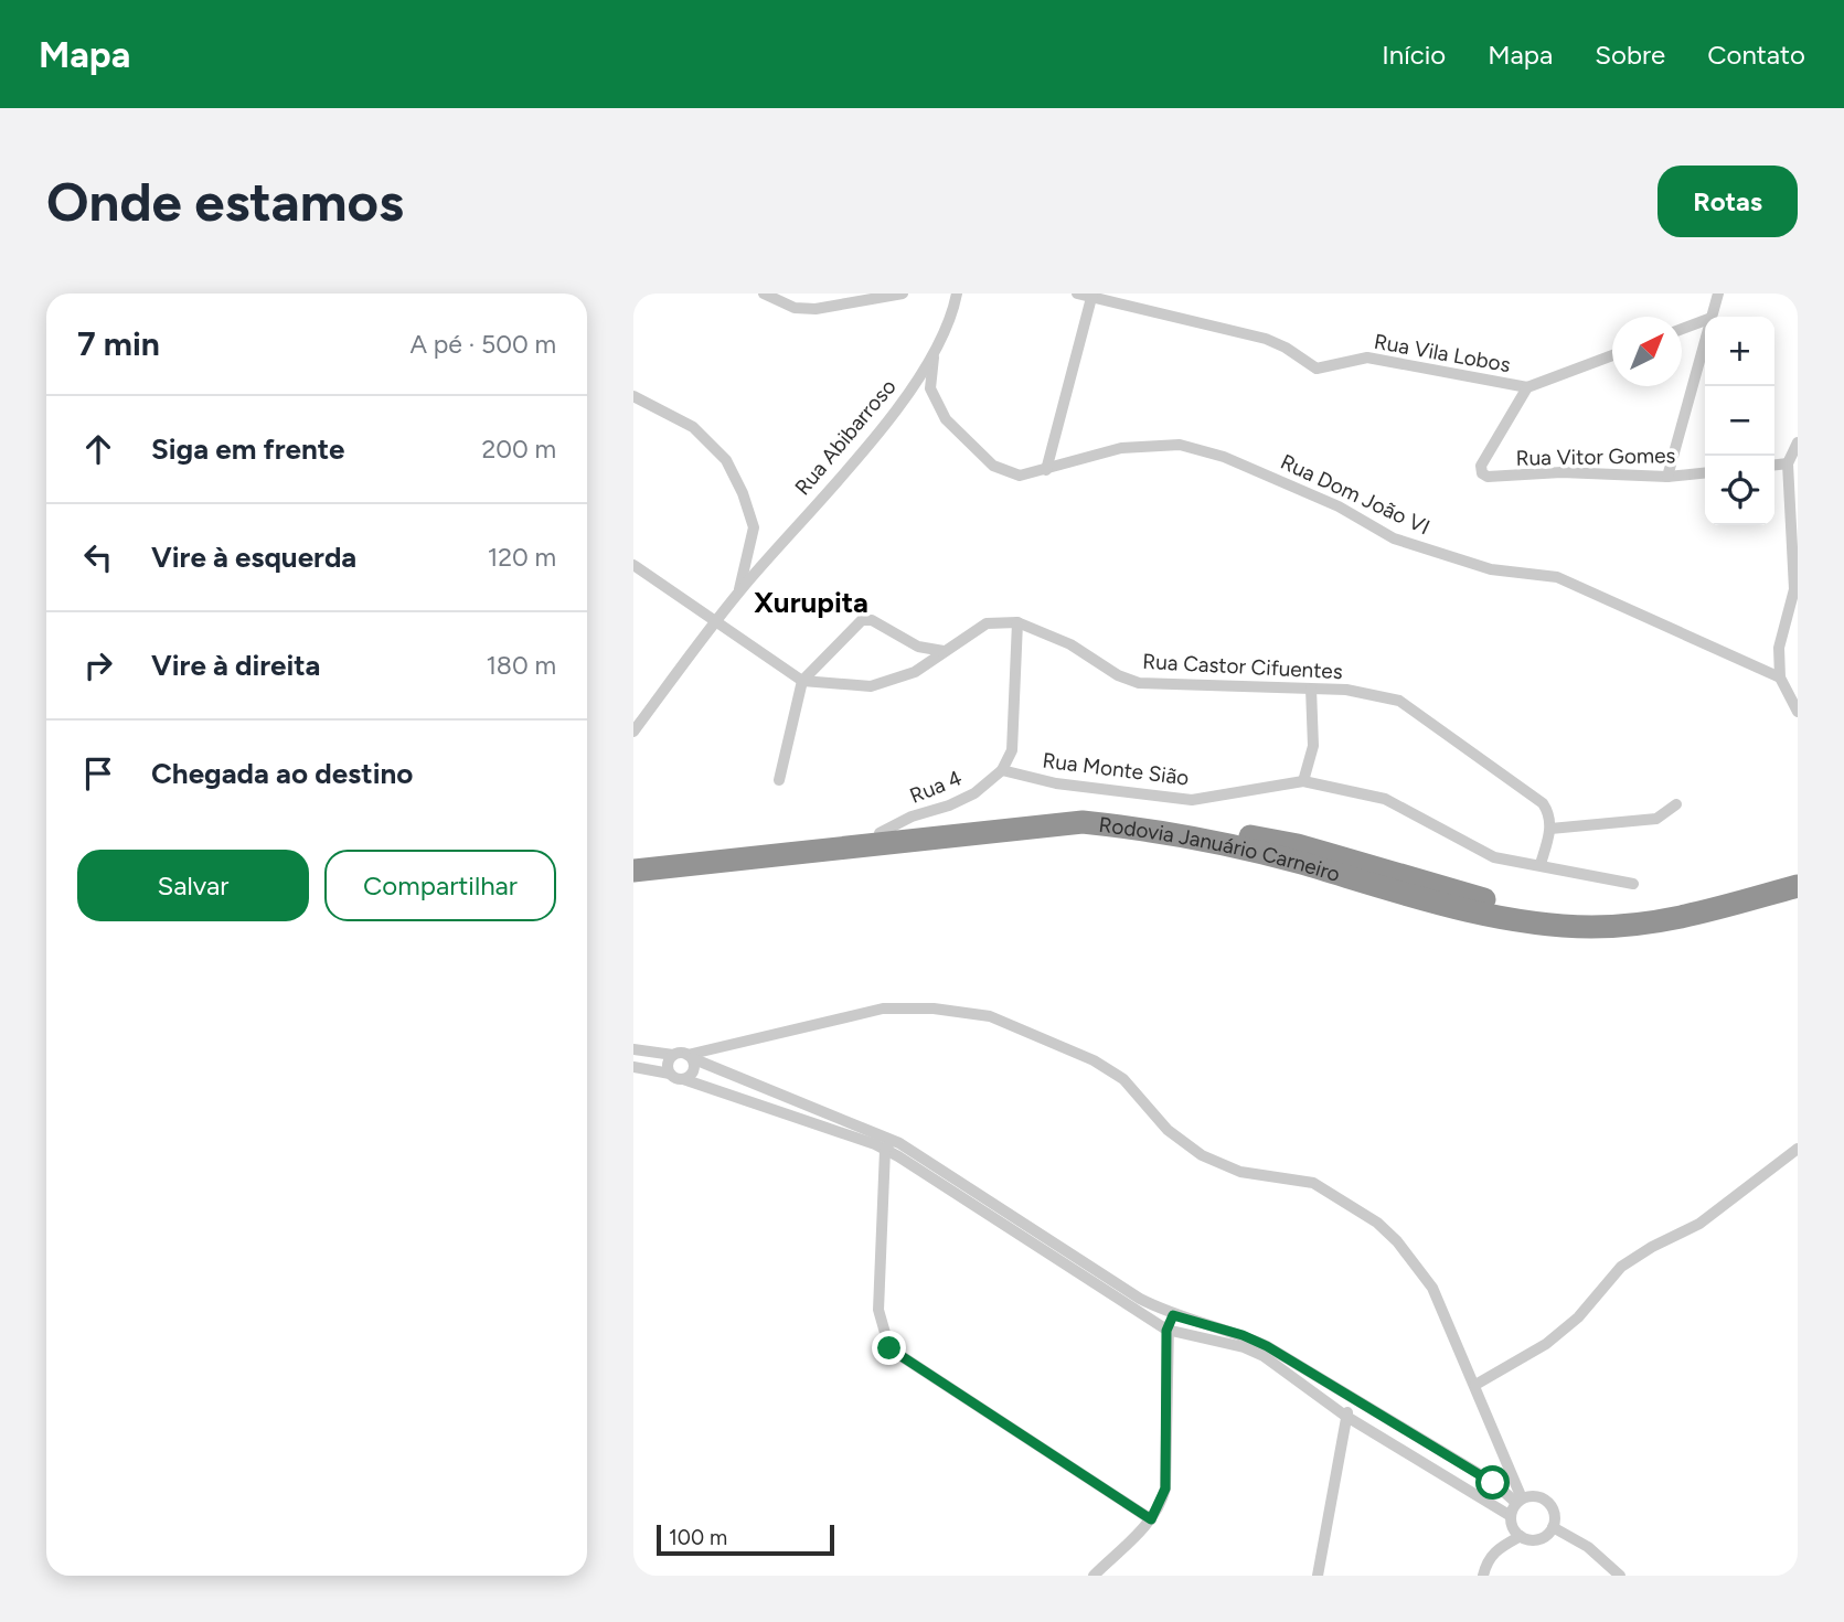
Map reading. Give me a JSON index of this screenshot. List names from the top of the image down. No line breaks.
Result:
{"streets":{"highway":["Rodovia Januário Carneiro"],"street":["Rua Vila Lobos","Rua Abibarroso","Rua Vitor Gomes","Rua Dom João VI","Rua Castor Cifuentes","Rua Monte Sião","Rua 4"]},"crossings":[["Rua Vila Lobos","Rua Vitor Gomes"],["Rua Abibarroso","Rua Dom João VI"],["Rua Abibarroso","Rua Castor Cifuentes"],["Rua Castor Cifuentes","Rua Monte Sião"],["Rua Monte Sião","Rua 4"],["Rua 4","Rodovia Januário Carneiro"]],"districts":["Xurupita"],"scale_bar":"100 m","north":"top right","page":{"header":"Mapa","nav":["Início","Mapa","Sobre","Contato"],"buttons":["Rotas",["Salvar","Compartilhar"]],"title":"Onde estamos","heading":["7 min","A pé · 500 m"],"map_buttons":["+","−"],"list":[["Siga em frente","200 m"],["Vire à esquerda","120 m"],["Vire à direita","180 m"],"Chegada ao destino"],"scale":"100 m"}}
